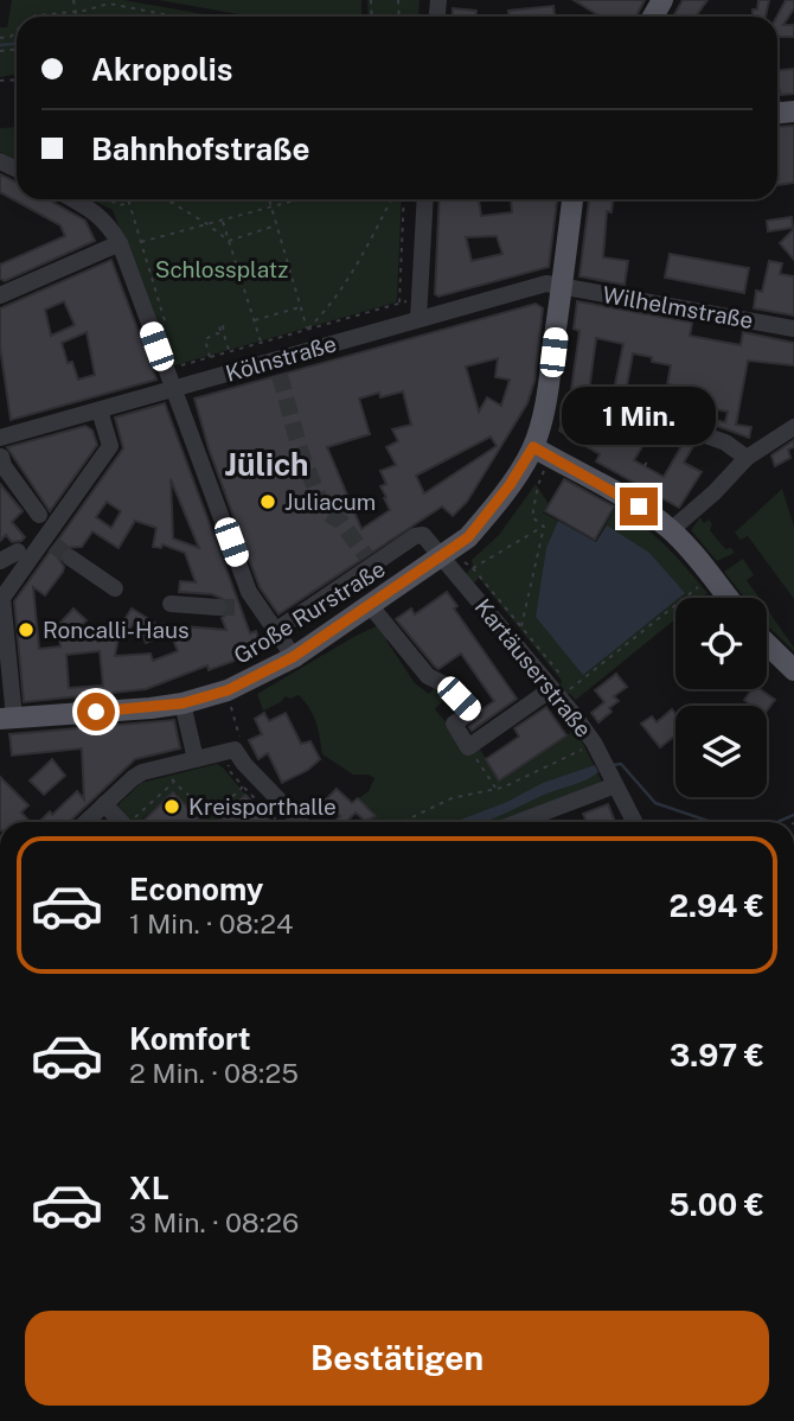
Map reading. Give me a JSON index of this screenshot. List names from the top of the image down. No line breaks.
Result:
{"streets":{"main road":["Große Rurstraße"],"street":["Wilhelmstraße","Kölnstraße","Kartäuserstraße"]},"crossings":[["Wilhelmstraße","Kölnstraße"],["Wilhelmstraße","Große Rurstraße"],["Kölnstraße","Große Rurstraße"],["Große Rurstraße","Kartäuserstraße"]],"districts":["Jülich"],"parks":["Schlossplatz"],"places":["Juliacum","Roncalli-Haus","Kreisporthalle"],"page":{"banner":["Akropolis","Bahnhofstraße"],"bubble":"1 Min.","list":[{"name":"Economy","note":"1 Min. · 08:24","value":"2.94 €"},{"name":"Komfort","note":"2 Min. · 08:25","value":"3.97 €"},{"name":"XL","note":"3 Min. · 08:26","value":"5.00 €"}],"buttons":"Bestätigen"}}
